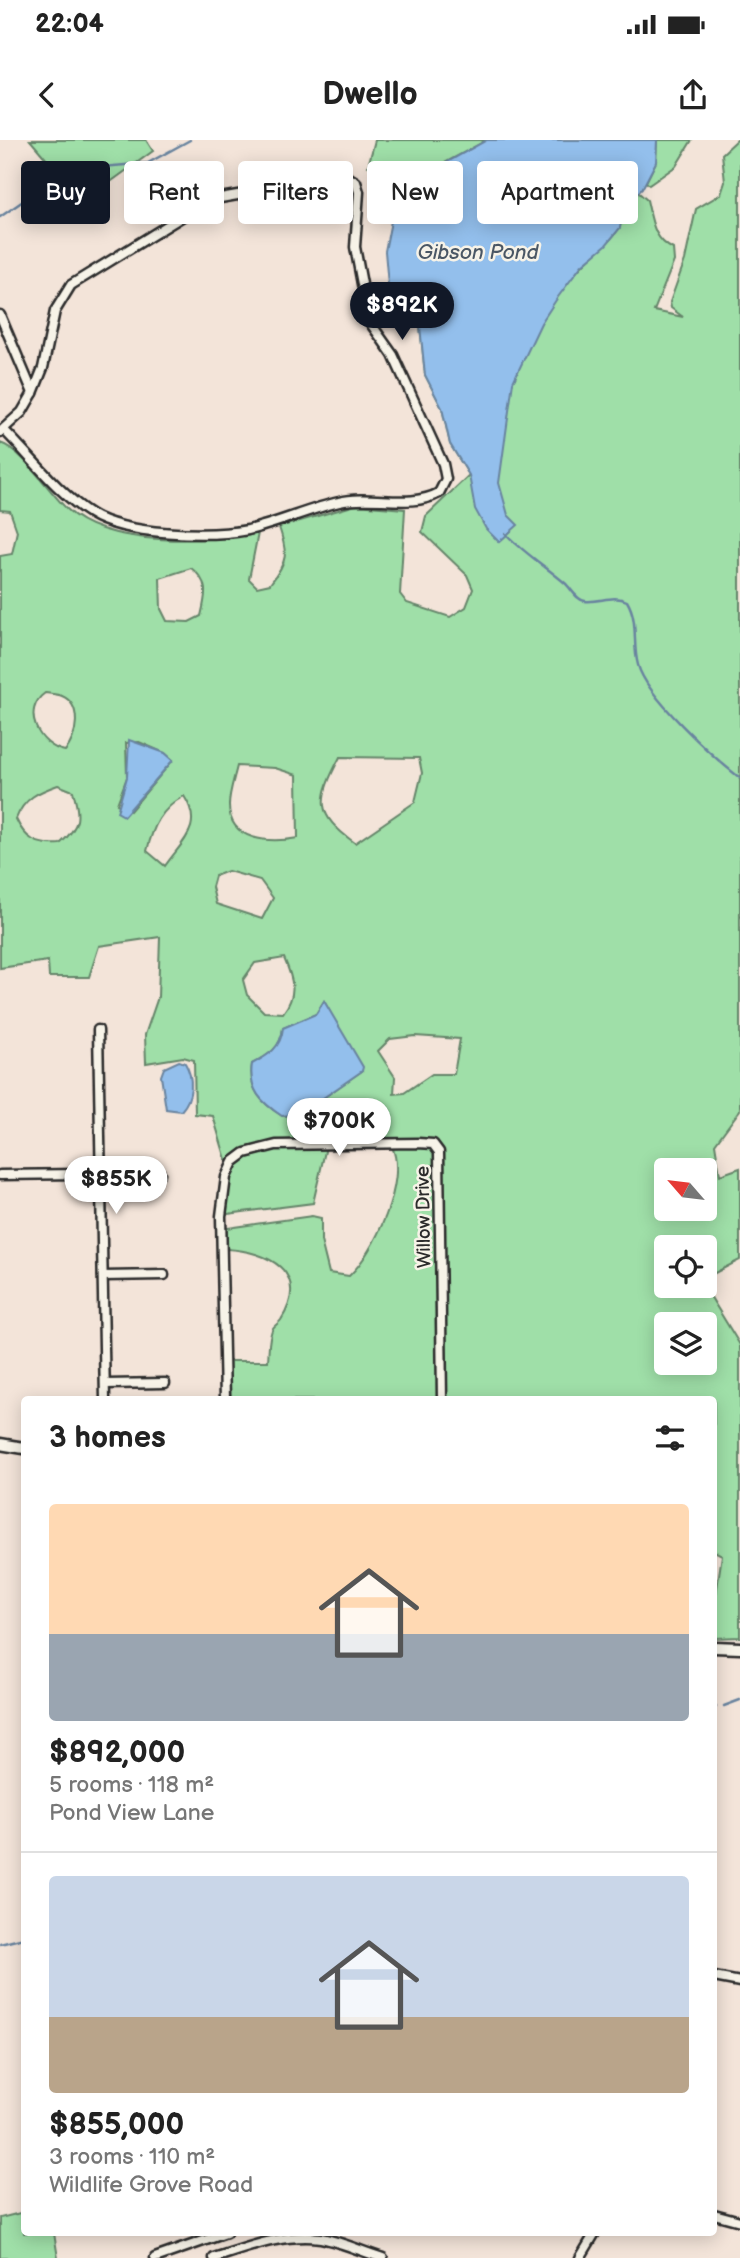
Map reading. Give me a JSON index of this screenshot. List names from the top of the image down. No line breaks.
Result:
{"streets":{"street":["Willow Drive"]},"water":["Gibson Pond"],"north":"top left","page":{"status":"22:04","header":"Dwello","chip":["Buy","Rent","Filters","New","Apartment"],"price":["$892K","$700K","$855K"],"heading":"3 homes","list":[{"name":"$892,000","note":"5 rooms · 118 m² · Pond View Lane"},{"name":"$855,000","note":"3 rooms · 110 m² · Wildlife Grove Road"}]}}
